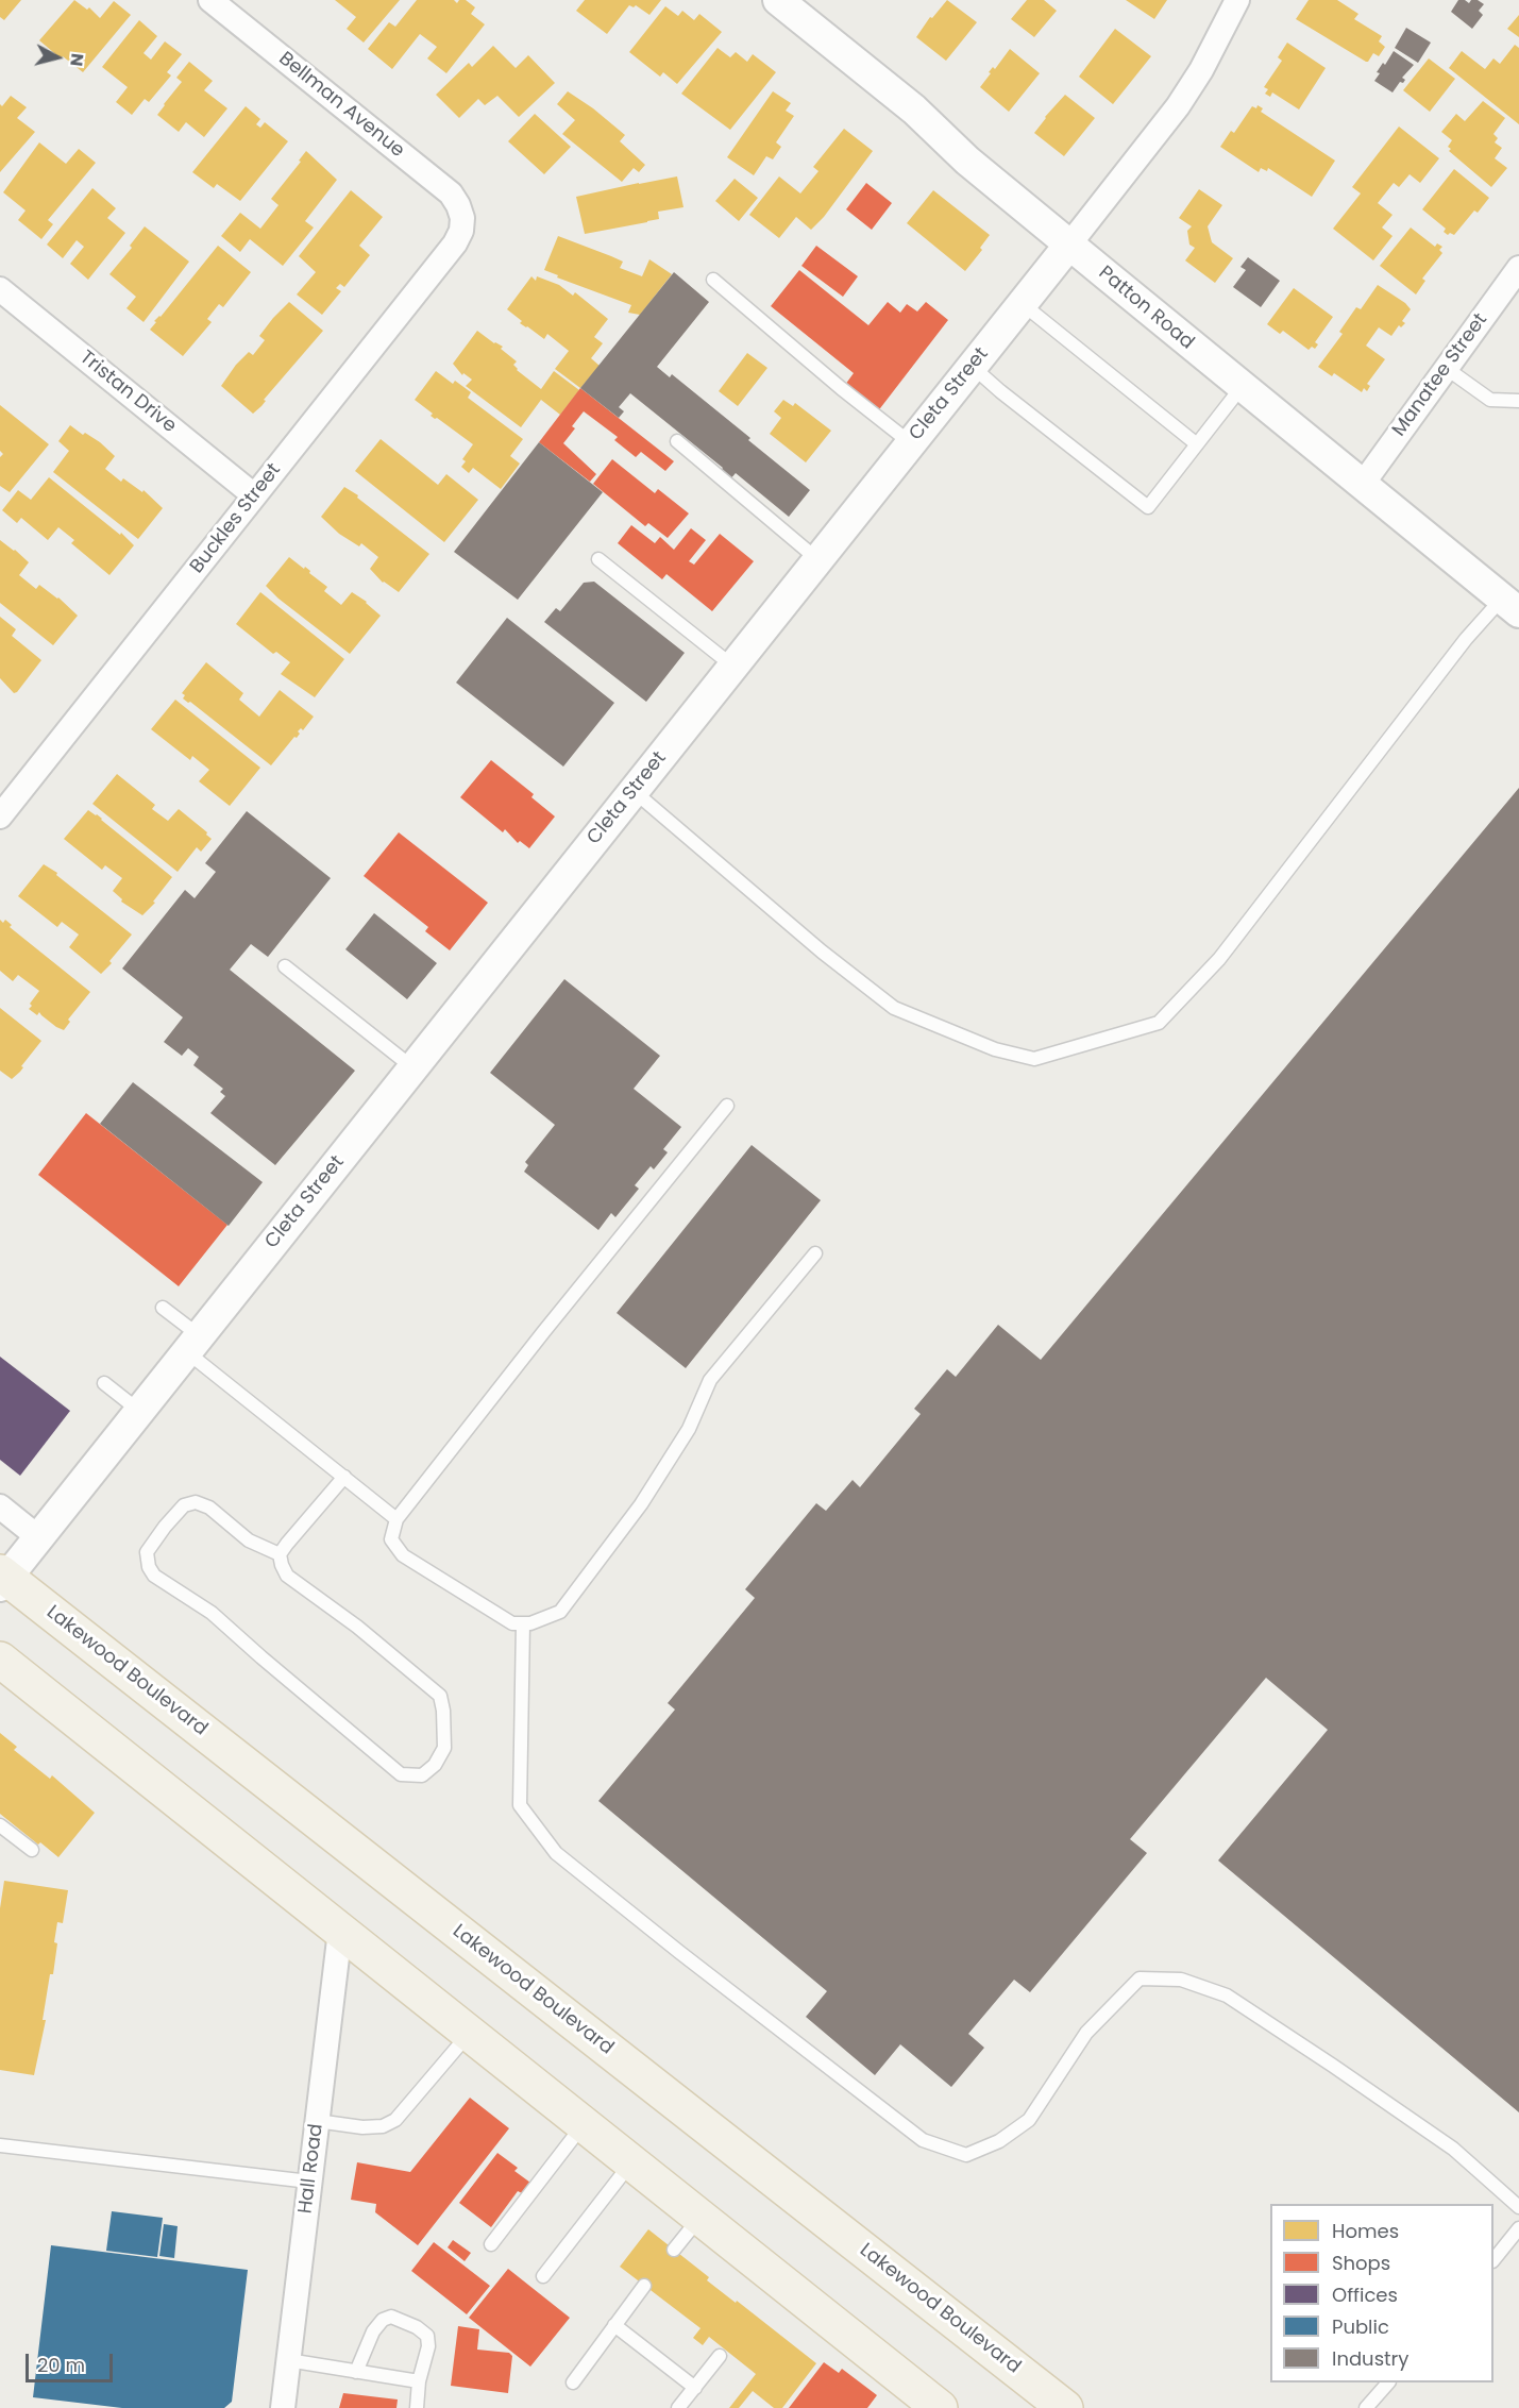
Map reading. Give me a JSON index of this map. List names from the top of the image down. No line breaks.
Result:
{"streets":{"main road":["Lakewood Boulevard"],"street":["Bellman Avenue","Patton Road","Manatee Street","Tristan Drive","Cleta Street","Buckles Street","Hall Road"]},"crossings":[["Bellman Avenue","Buckles Street"],["Patton Road","Manatee Street"],["Patton Road","Cleta Street"],["Tristan Drive","Buckles Street"],["Cleta Street","Lakewood Boulevard"]],"legend":["Homes","Shops","Offices","Public","Industry"],"scale_bar":"20 m","north":"right"}
